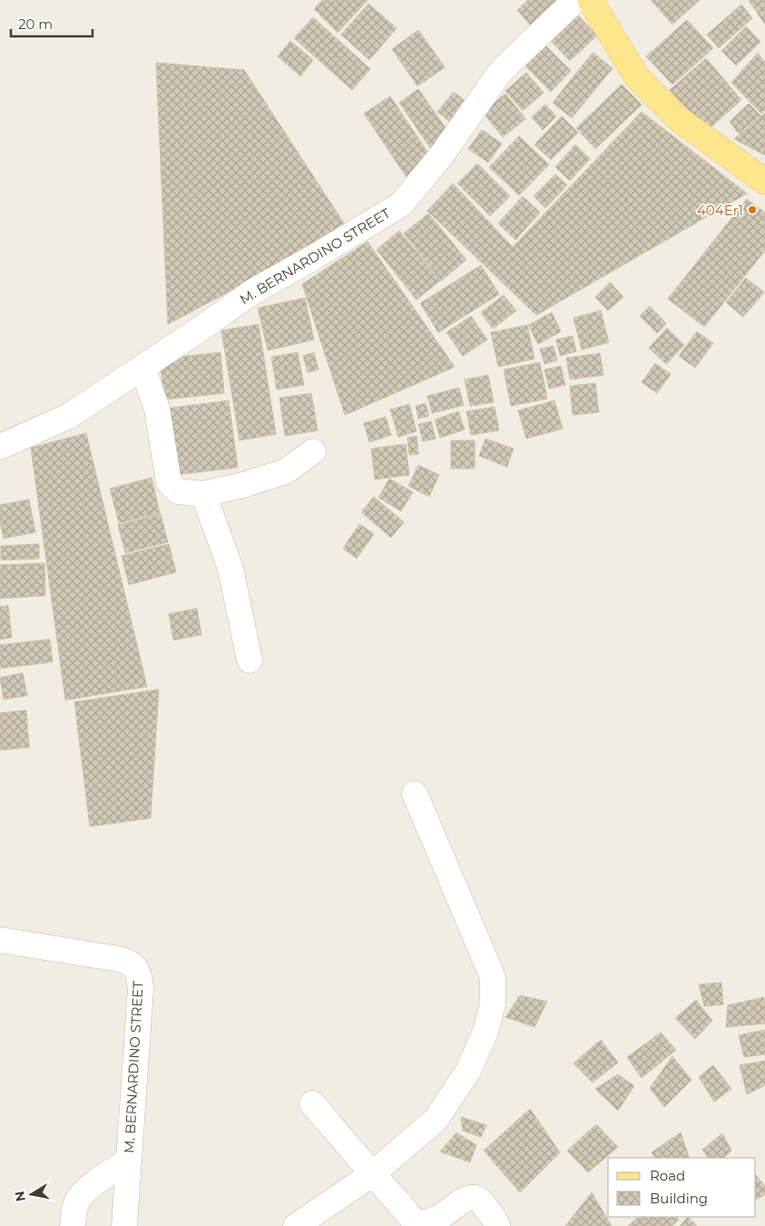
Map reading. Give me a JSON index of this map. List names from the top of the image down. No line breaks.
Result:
{"streets":{"street":["M. BERNARDINO STREET"]},"places":["404Er1"],"legend":["Road","Building"],"scale_bar":"20 m","north":"left"}
